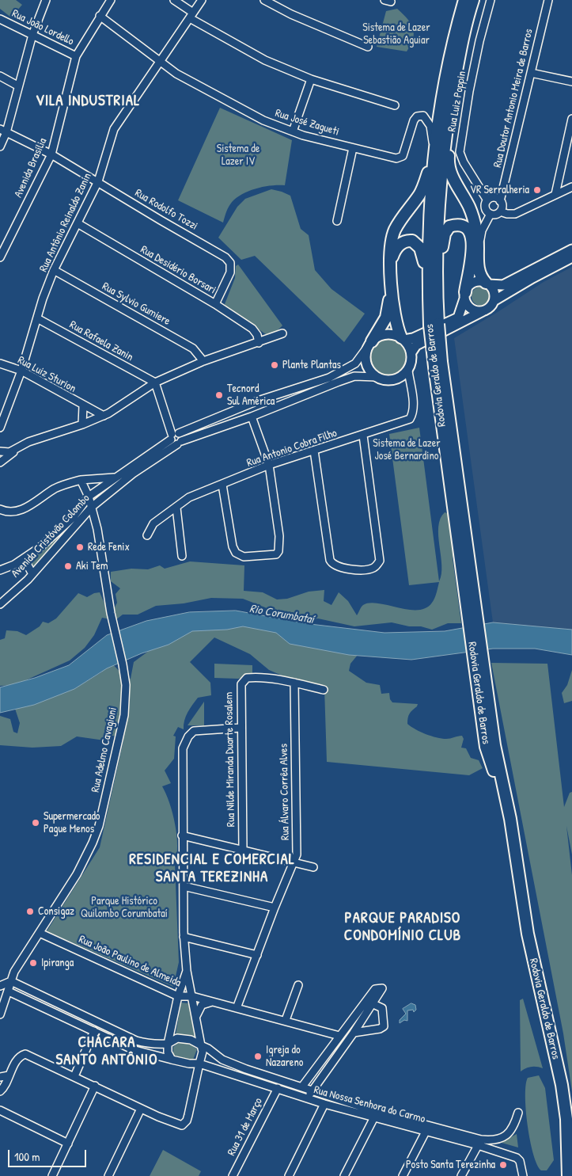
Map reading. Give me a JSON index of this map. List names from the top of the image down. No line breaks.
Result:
{"streets":{"highway":["Rodovia Geraldo de Barros"],"street":["Rua João Lordello","Rua Doutor Antonio Meira de Barros","Rua Luiz Poppin","Rua José Zagueti","Avenida Brasília","Rua Rodolfo Tozzi","Rua Antônio Reinaldo Zanin","Rua Desidério Borsari","Rua Sylvio Gumiere","Rua Rafaela Zanin","Rua Luiz Sturion","Rua Antonio Cobra Filho","Avenida Cristóvão Colombo","Rua Adelmo Cavagioni","Rua Nilde Miranda Duarte Rosalem","Rua Álvaro Corrêa Alves","Rua João Paulino de Almeida","Rua Nossa Senhora do Carmo","Rua 31 de Março"]},"crossings":[["Rua João Lordello","Avenida Brasília"],["Rua Doutor Antonio Meira de Barros","Rua Luiz Poppin"],["Rua José Zagueti","Avenida Brasília"],["Rua José Zagueti","Rua Antônio Reinaldo Zanin"],["Rua José Zagueti","Rodovia Geraldo de Barros"],["Avenida Brasília","Rua Rodolfo Tozzi"],["Rua Rodolfo Tozzi","Rua Antônio Reinaldo Zanin"],["Rua Rodolfo Tozzi","Rua Desidério Borsari"],["Rua Antônio Reinaldo Zanin","Rua Desidério Borsari"],["Rua Antônio Reinaldo Zanin","Rua Sylvio Gumiere"],["Rua Antônio Reinaldo Zanin","Rua Rafaela Zanin"],["Rua Antônio Reinaldo Zanin","Rua Luiz Sturion"],["Rua Antonio Cobra Filho","Avenida Cristóvão Colombo"],["Avenida Cristóvão Colombo","Rua Adelmo Cavagioni"],["Rua Adelmo Cavagioni","Rua João Paulino de Almeida"],["Rua Nilde Miranda Duarte Rosalem","Rua Álvaro Corrêa Alves"],["Rua Álvaro Corrêa Alves","Rua João Paulino de Almeida"],["Rua Nossa Senhora do Carmo","Rua 31 de Março"]],"districts":["VILA INDUSTRIAL","RESIDENCIAL E COMERCIAL SANTA TEREZINHA","PARQUE PARADISO CONDOMÍNIO CLUB","CHÁCARA SANTO ANTÔNIO"],"water":["Rio Corumbataí"],"parks":["Sistema de Lazer Sebastião Aguiar","Sistema de Lazer IV","Sistema de Lazer José Bernardino","Parque Histórico Quilombo Corumbataí"],"places":["VR Serralheria","Plante Plantas","Tecnord Sul América","Rede Fenix","Aki Tem","Supermercado Pague Menos","Consigaz","Ipiranga","Igreja do Nazareno","Posto Santa Terezinha"],"scale_bar":"100 m"}
